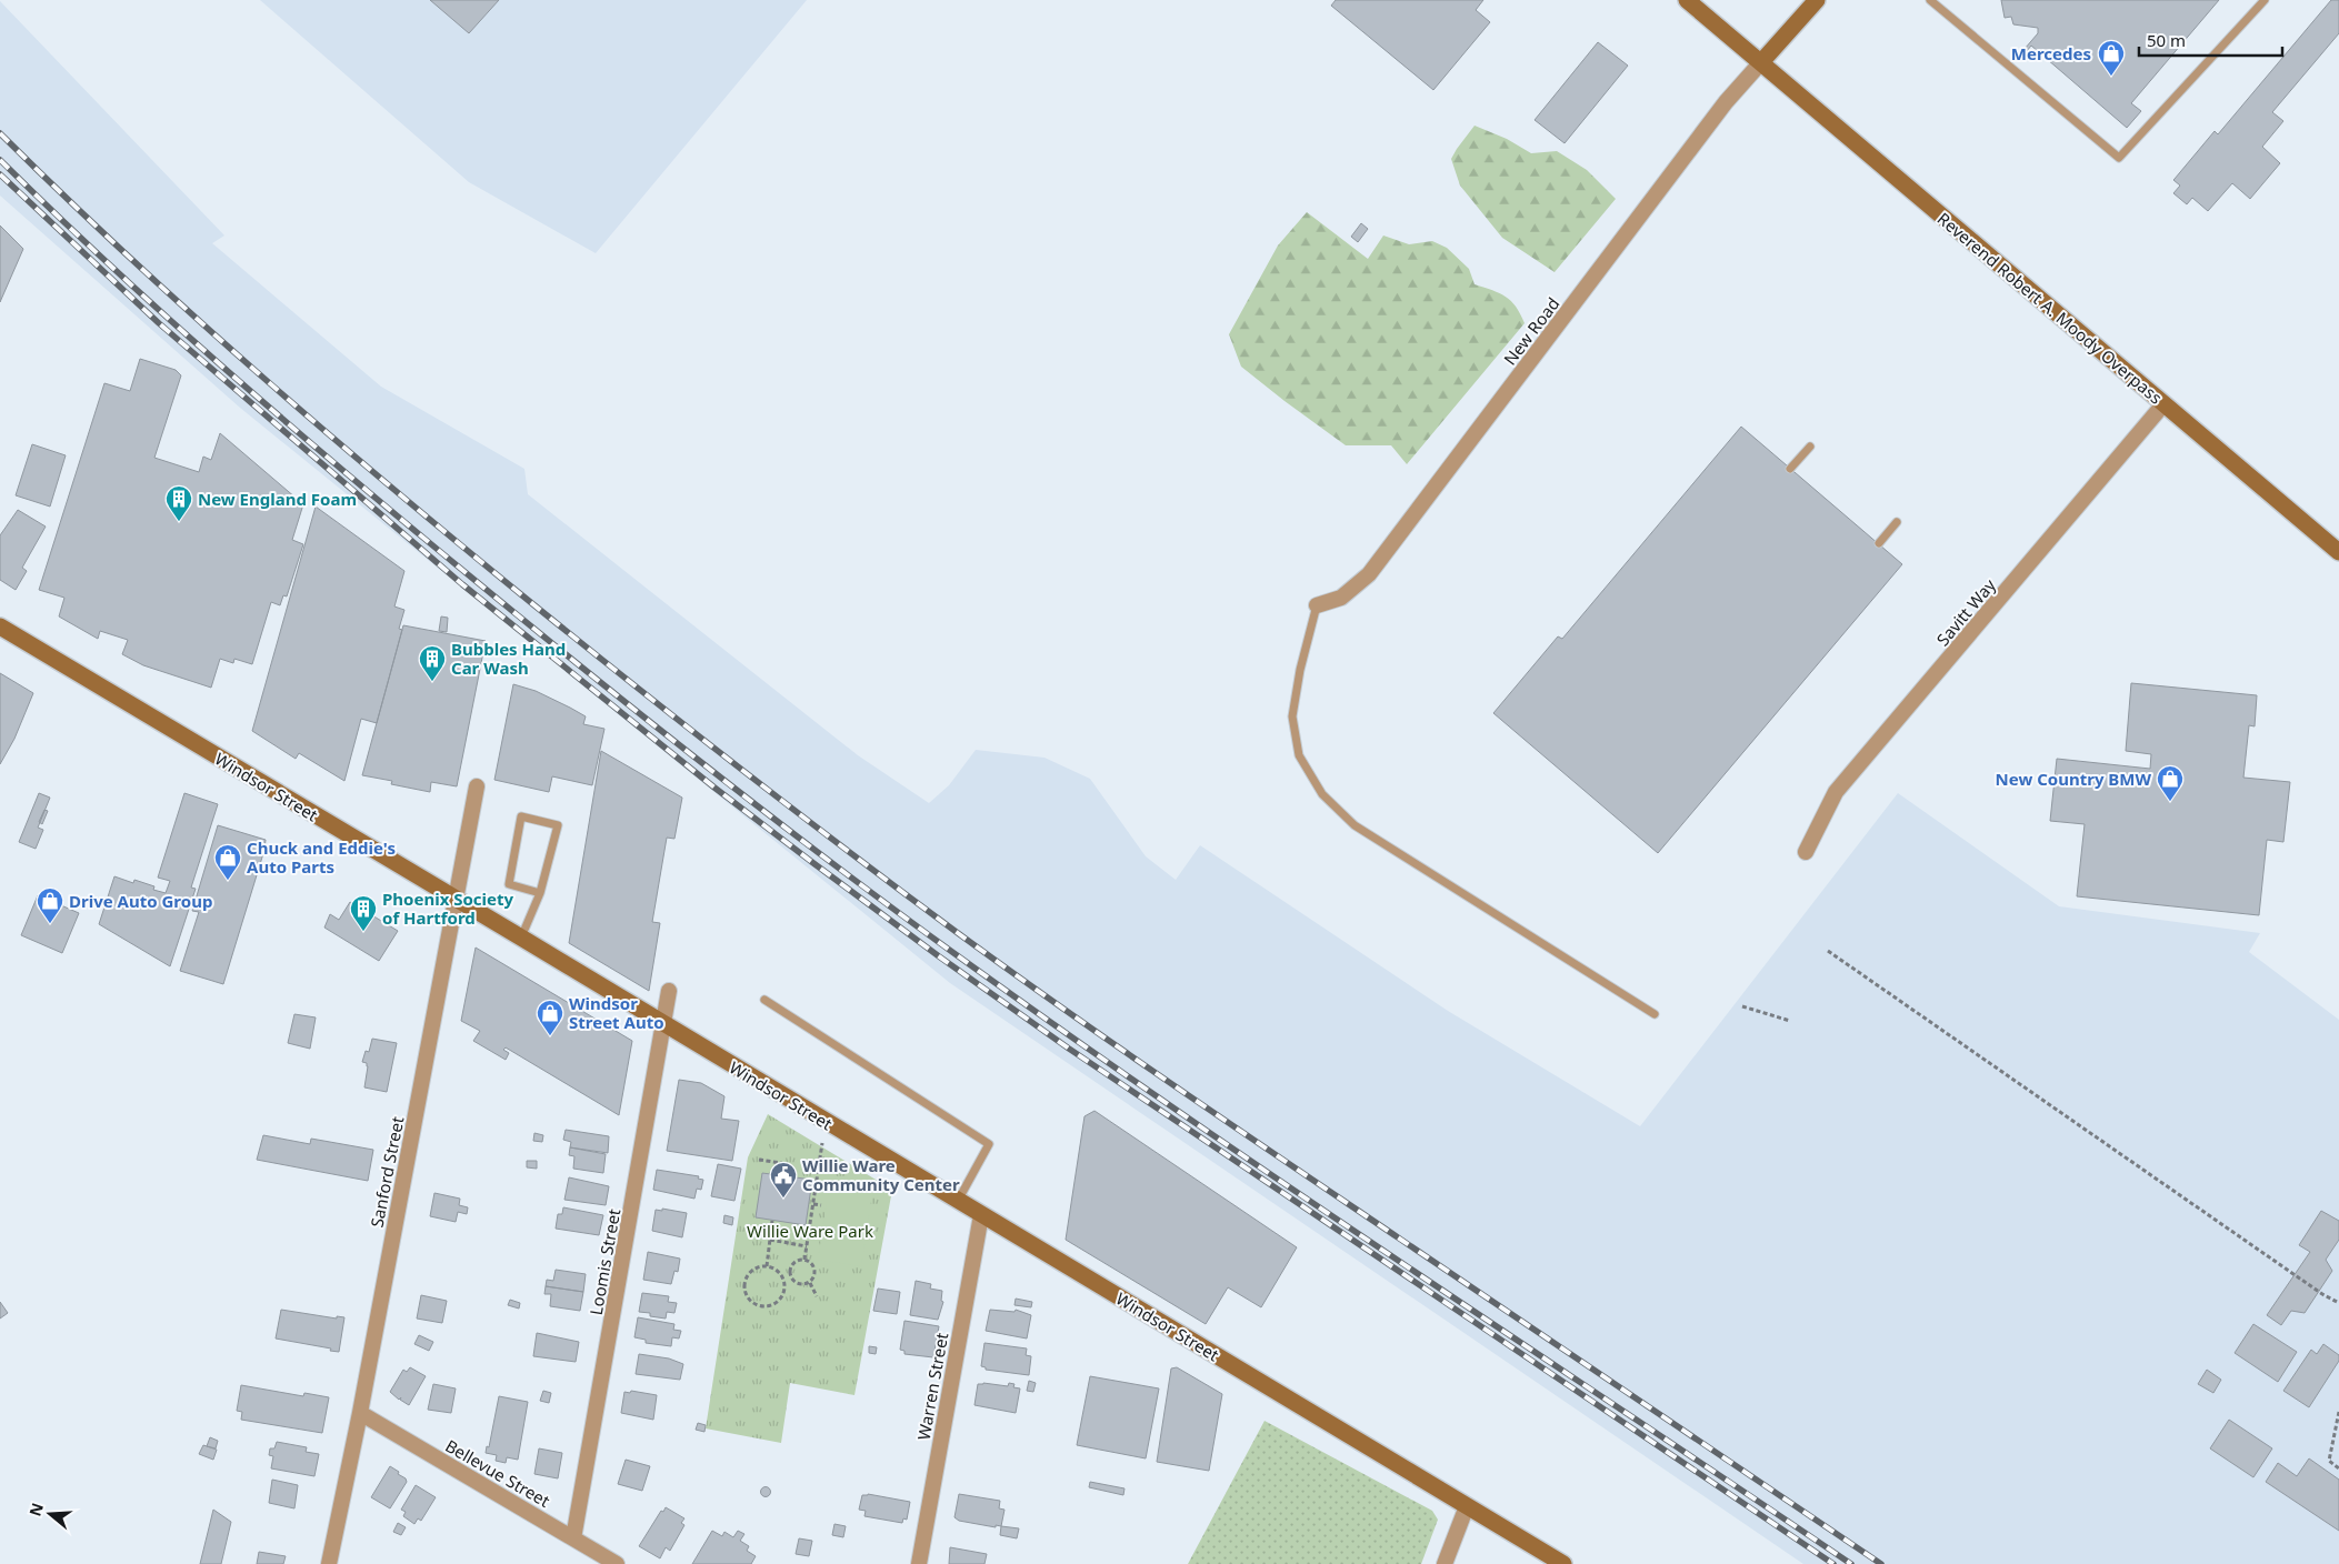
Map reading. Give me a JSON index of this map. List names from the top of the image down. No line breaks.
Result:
{"streets":{"main road":["Reverend Robert A. Moody Overpass","Windsor Street"],"street":["New Road","Savitt Way","Sanford Street","Loomis Street","Warren Street","Bellevue Street"]},"crossings":[["Reverend Robert A. Moody Overpass","New Road"],["Reverend Robert A. Moody Overpass","Savitt Way"],["Windsor Street","Sanford Street"],["Windsor Street","Loomis Street"],["Windsor Street","Warren Street"],["Sanford Street","Bellevue Street"],["Loomis Street","Bellevue Street"]],"parks":["Willie Ware Park"],"places":{"shop":["Mercedes","New Country BMW","Chuck and Eddie's Auto Parts","Drive Auto Group","Windsor Street Auto"],"building":["New England Foam","Bubbles Hand Car Wash","Phoenix Society of Hartford"],"public building":["Willie Ware Community Center"]},"scale_bar":"50 m","north":"left"}
